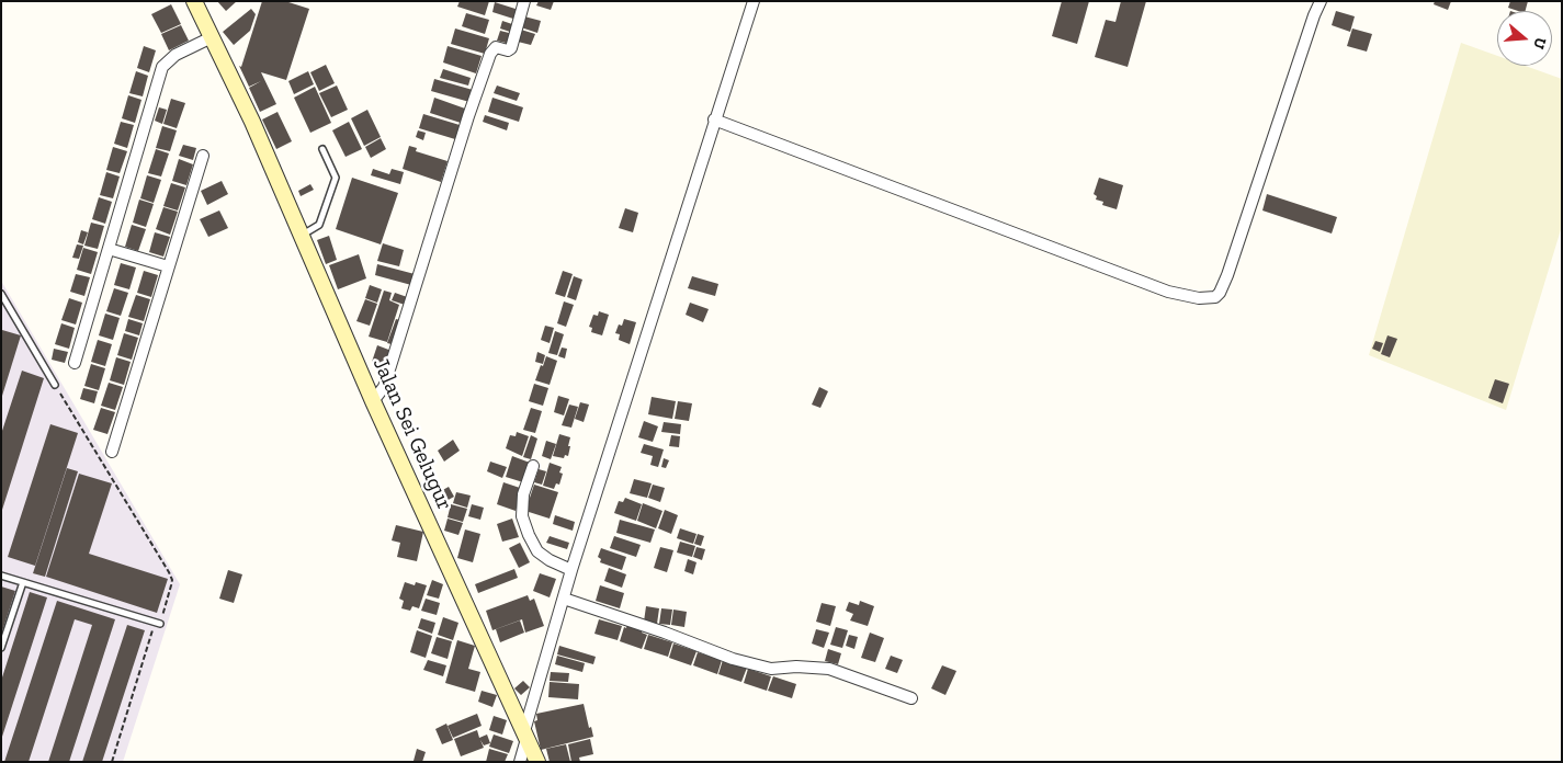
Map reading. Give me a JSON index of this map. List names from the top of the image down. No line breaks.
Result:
{"streets":{"main road":["Jalan Sei Gelugur"]},"north":"right"}
